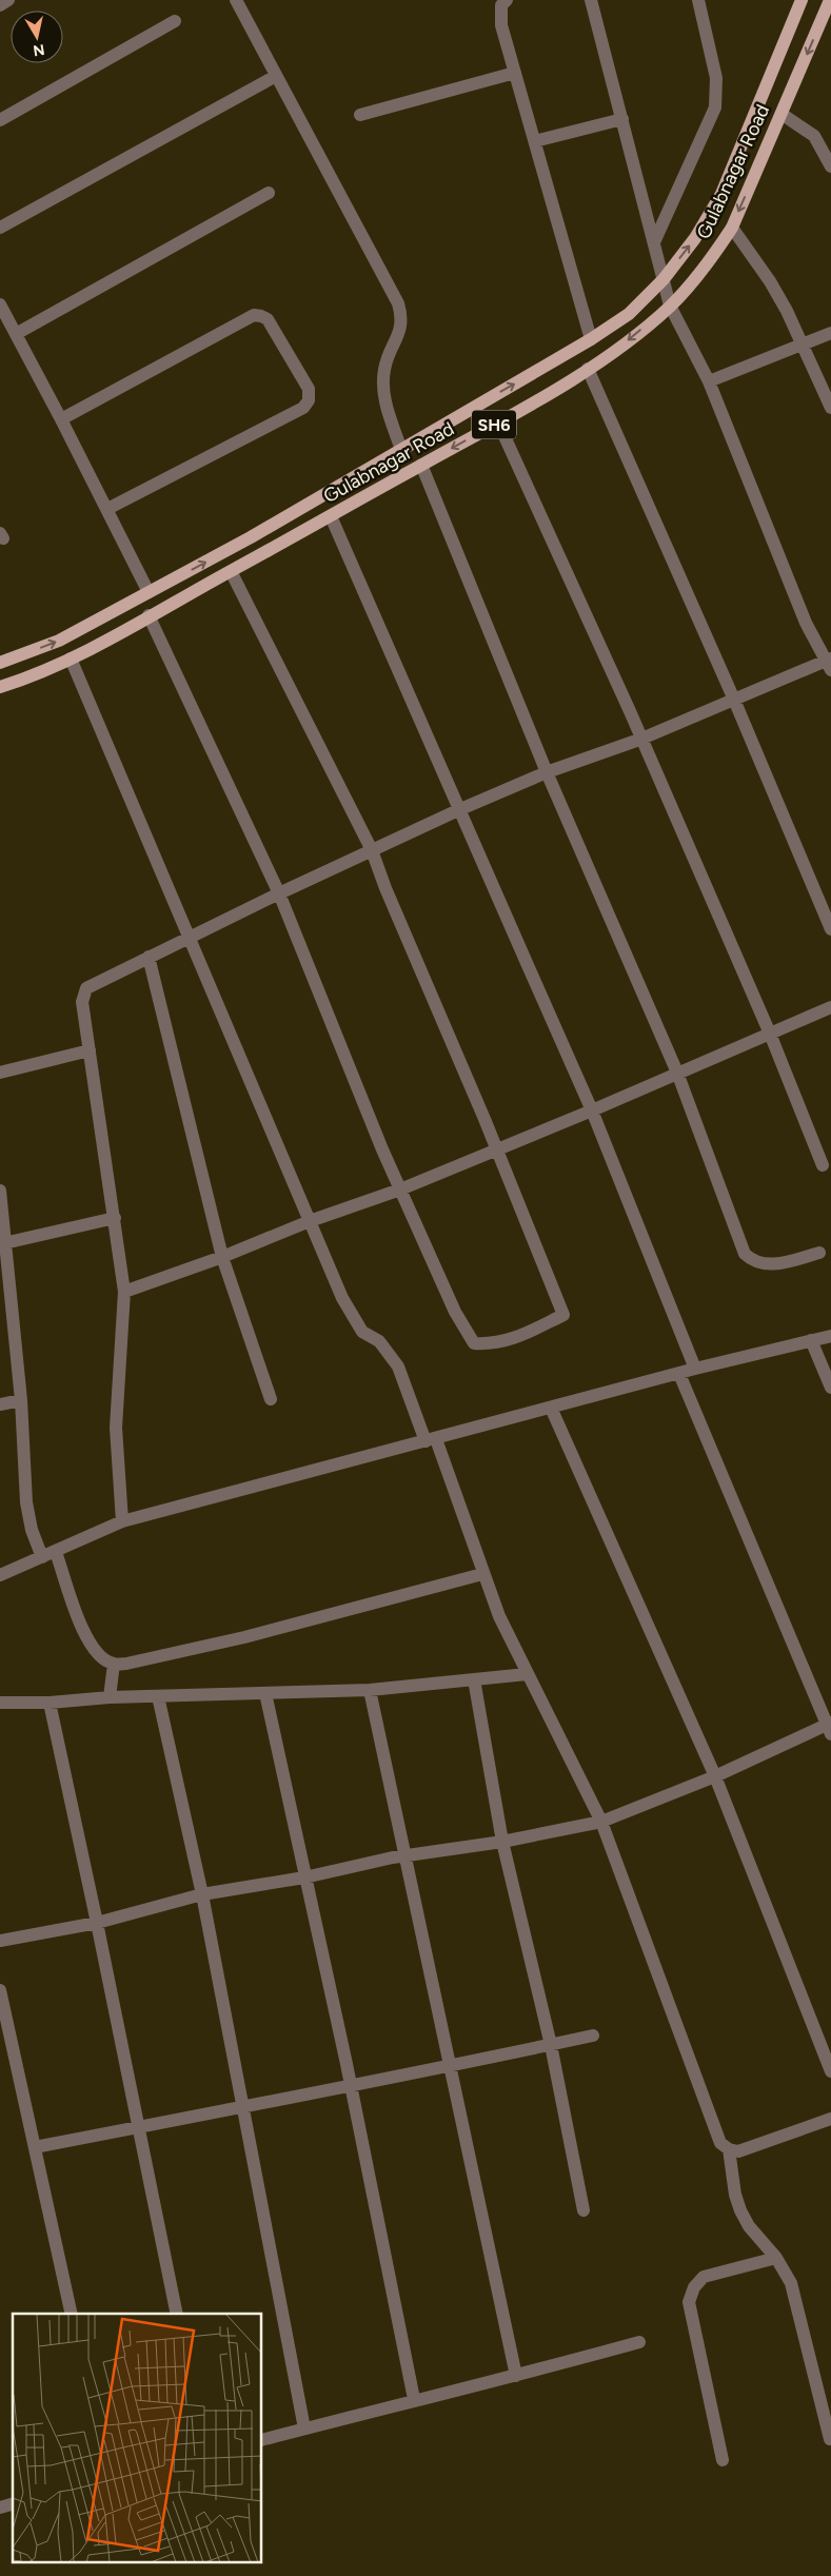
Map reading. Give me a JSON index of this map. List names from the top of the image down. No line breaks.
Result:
{"streets":{"main road":["Gulabnagar Road","SH6"]},"north":"bottom"}
